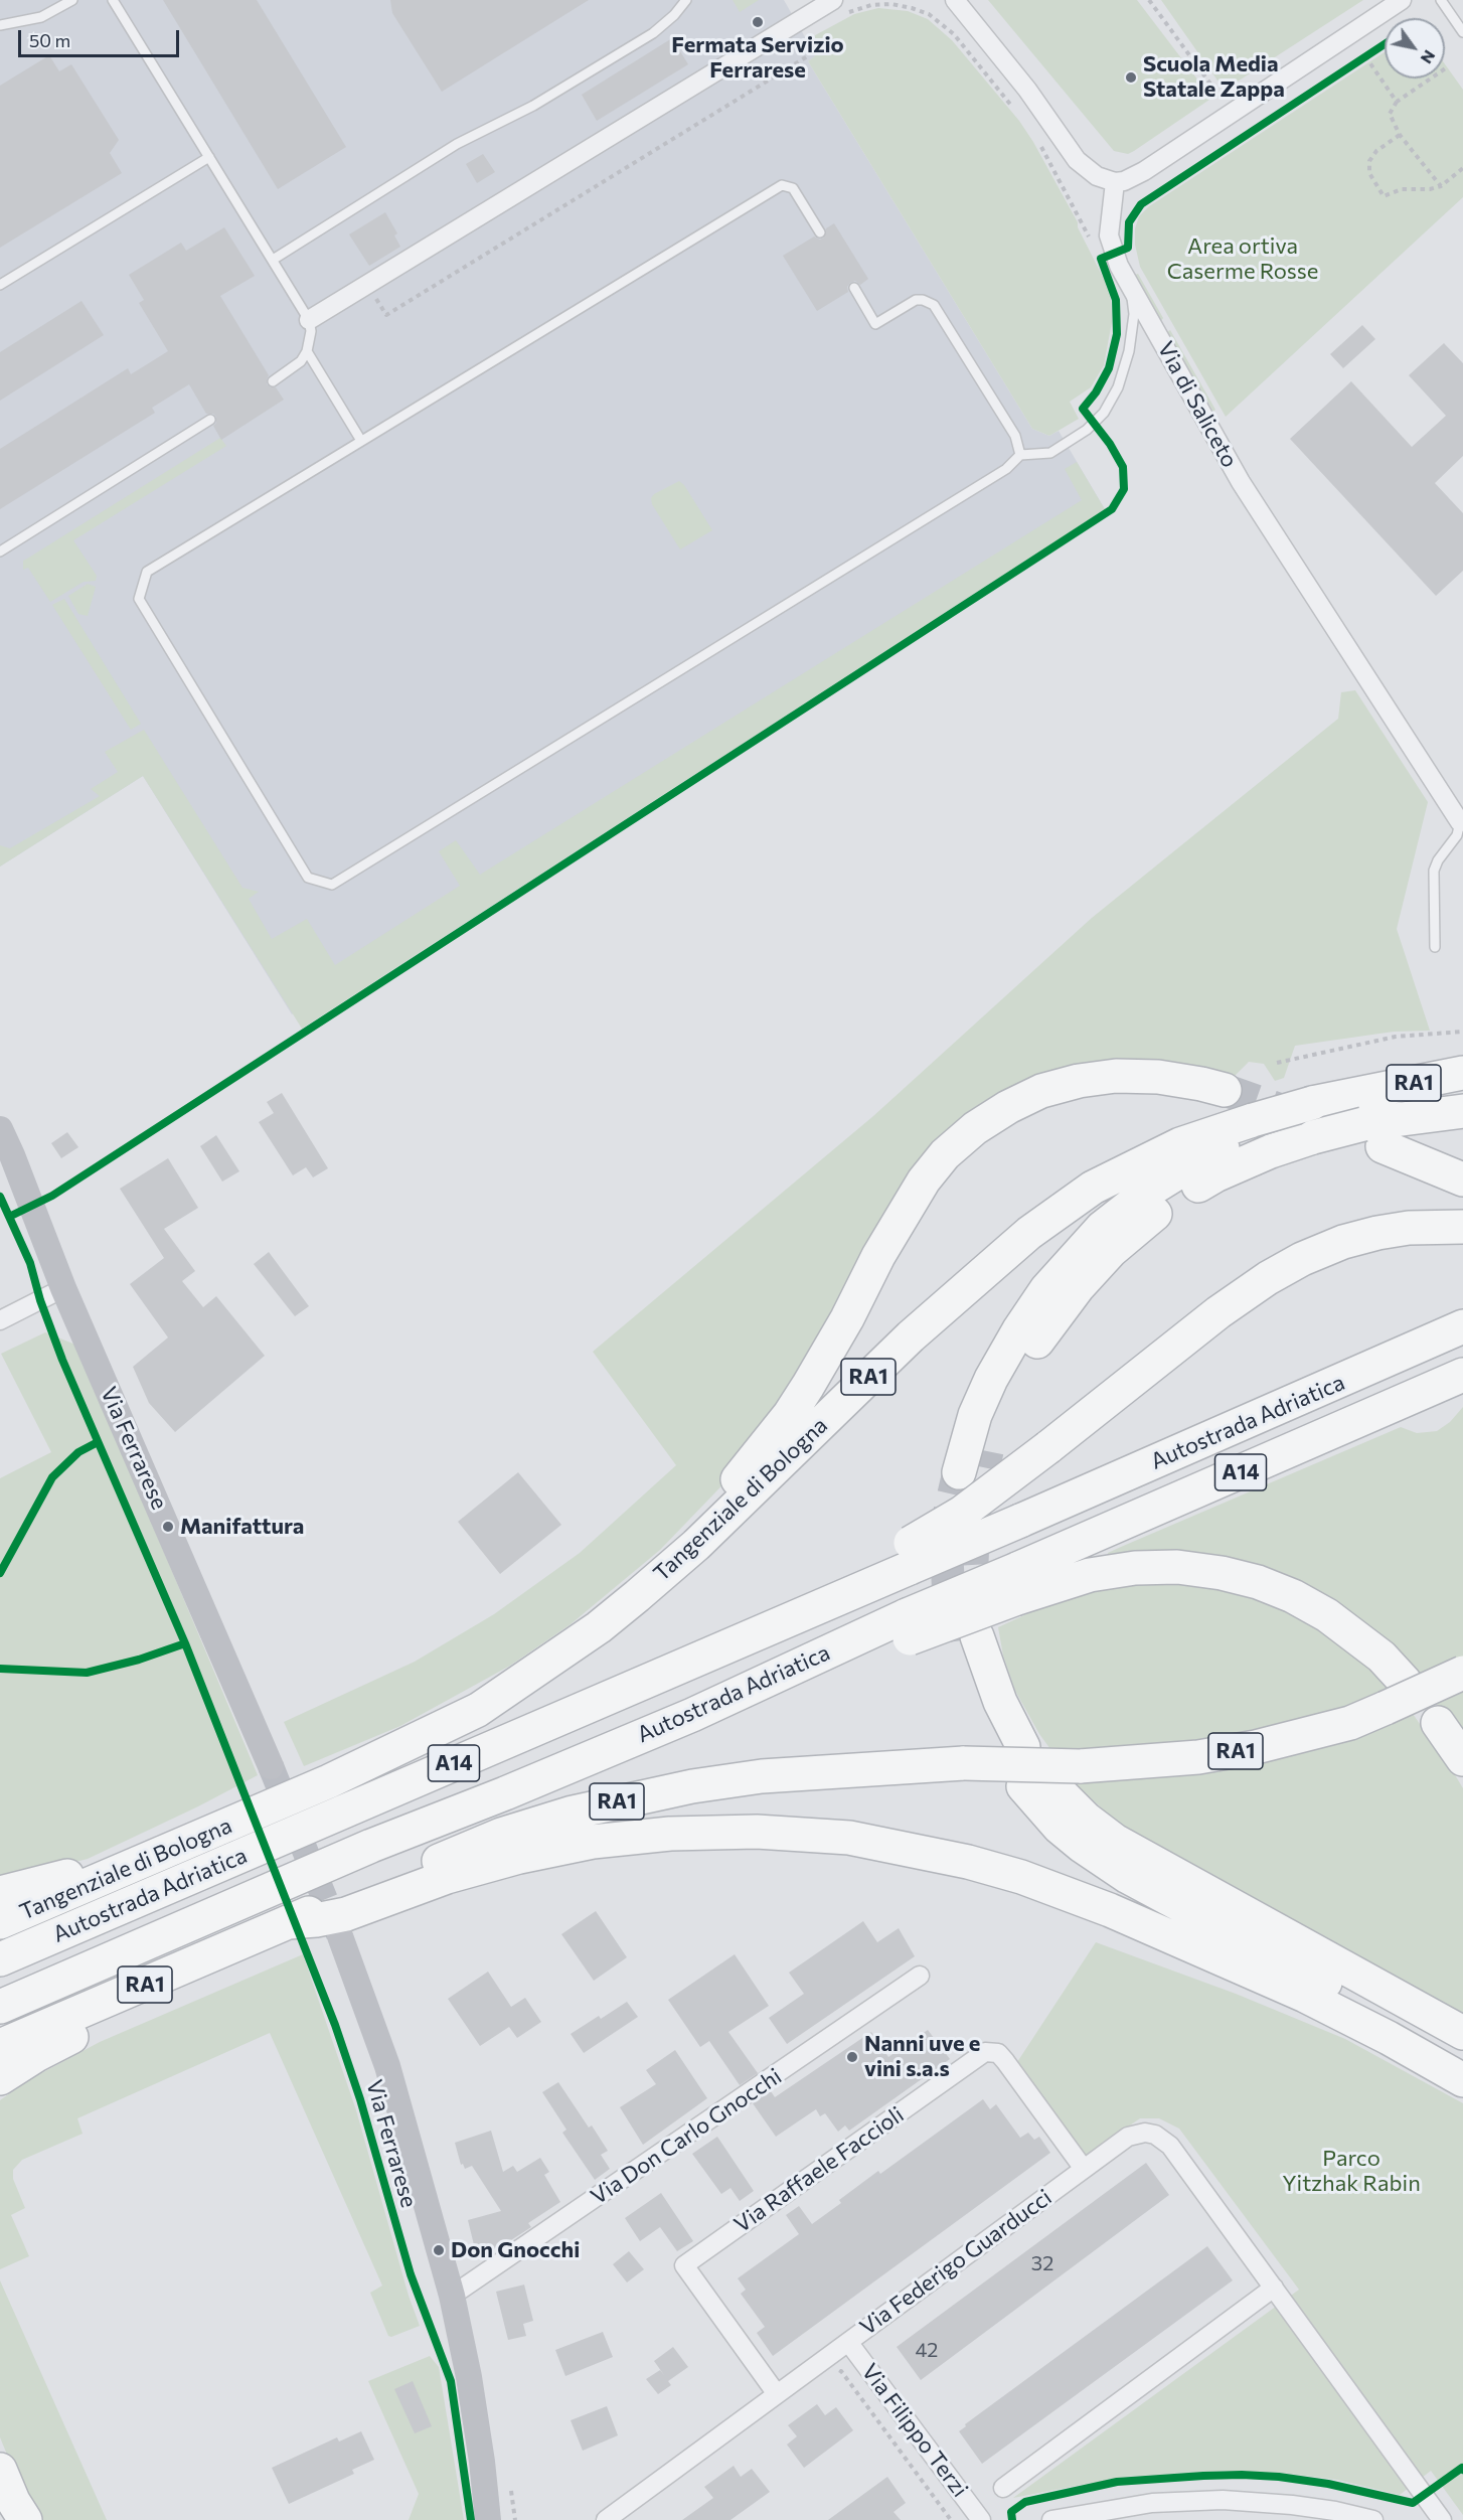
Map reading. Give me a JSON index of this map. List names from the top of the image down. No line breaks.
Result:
{"streets":{"highway":["RA1","Autostrada Adriatica","A14","Tangenziale di Bologna"],"main road":["Via Ferrarese"],"street":["Via di Saliceto","Via Don Carlo Gnocchi","Via Raffaele Faccioli","Via Federigo Guarducci","Via Filippo Terzi"]},"crossings":[["Via Ferrarese","Via Don Carlo Gnocchi"],["Via Raffaele Faccioli","Via Federigo Guarducci"],["Via Federigo Guarducci","Via Filippo Terzi"]],"parks":["Area ortiva Caserme Rosse","Parco Yitzhak Rabin"],"places":["Fermata Servizio Ferrarese","Scuola Media Statale Zappa","Manifattura","Nanni uve e vini s.a.s","Don Gnocchi"],"house_numbers":["32","42"],"scale_bar":"50 m","north":"bottom right"}
